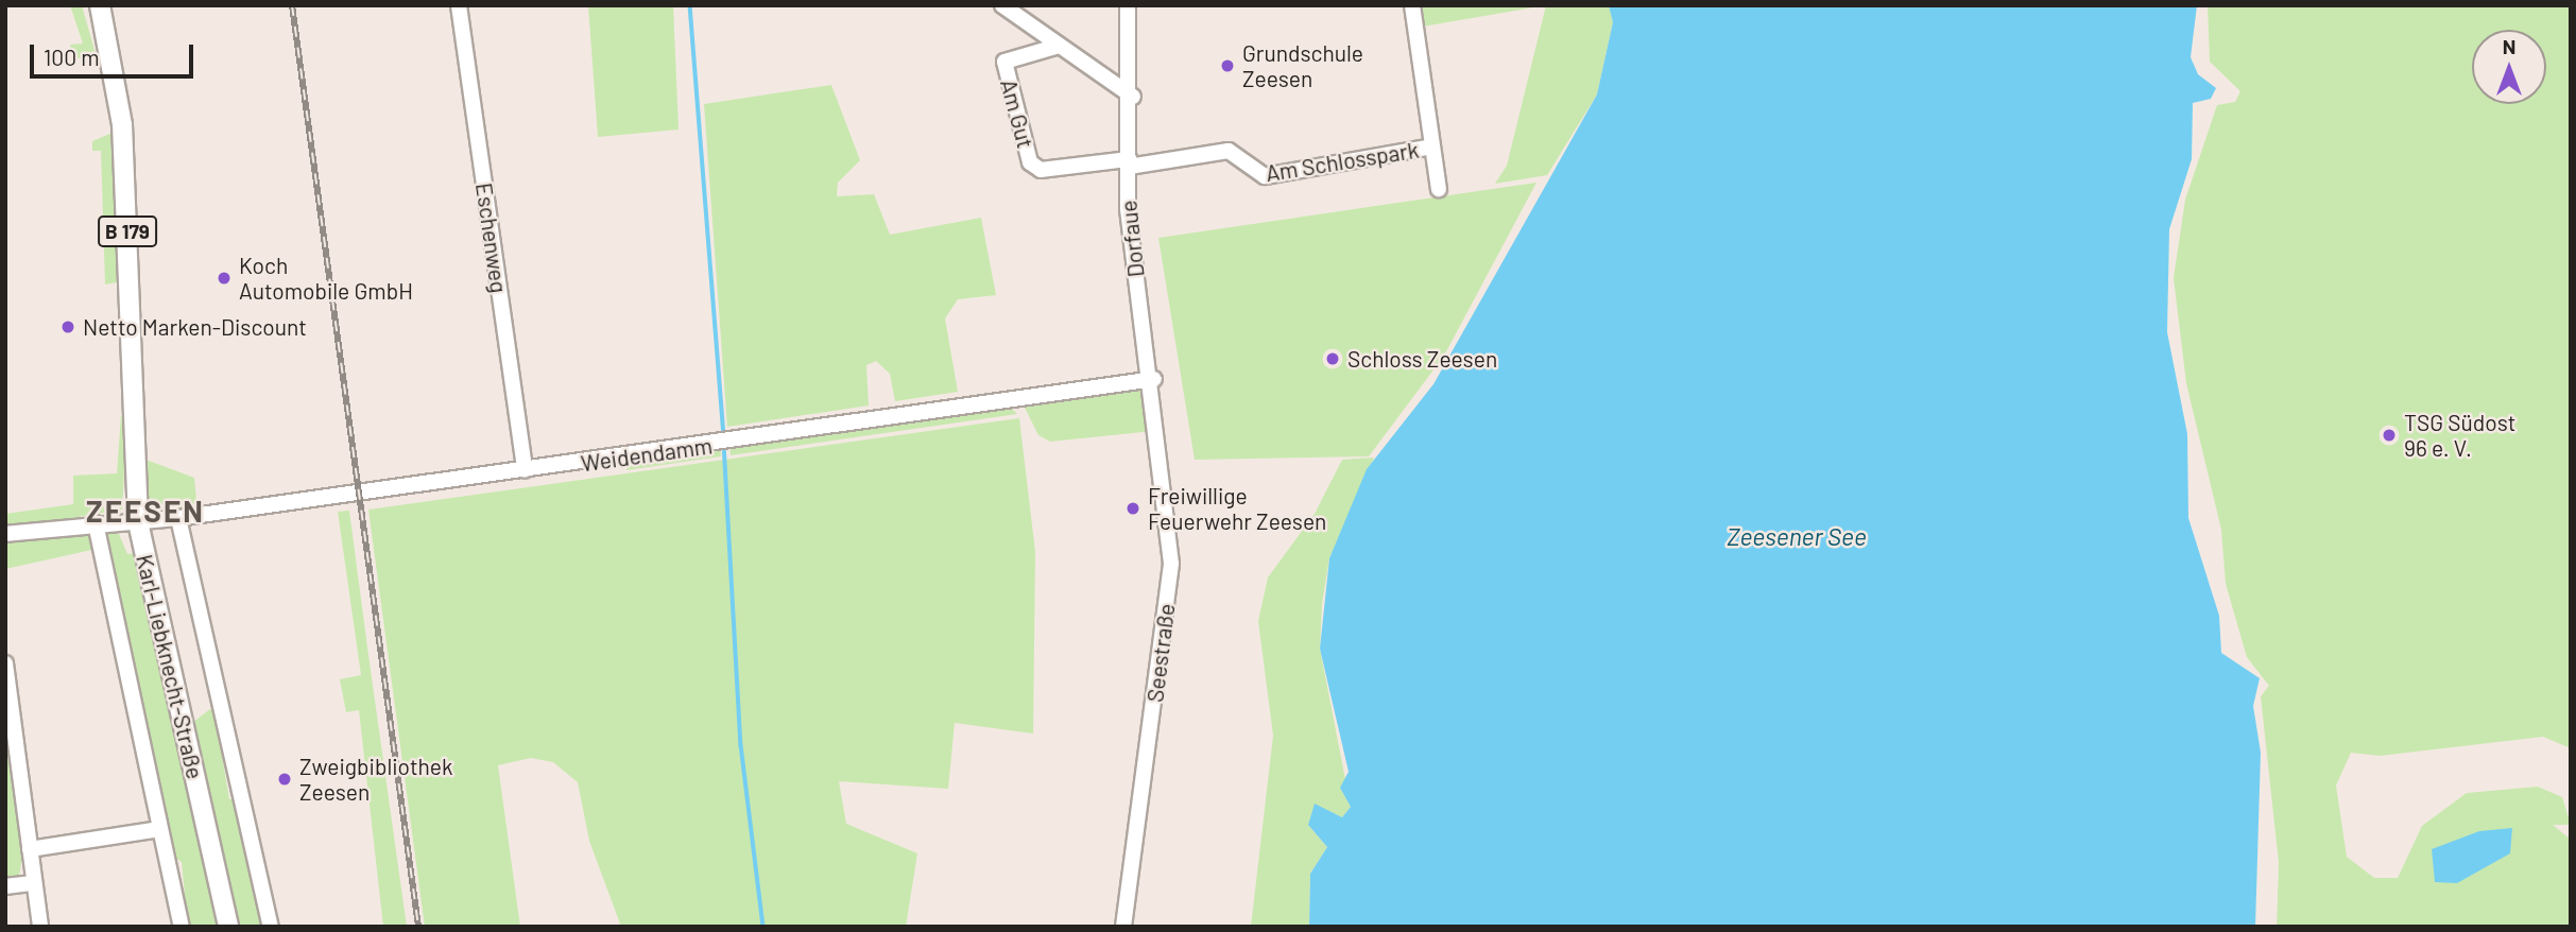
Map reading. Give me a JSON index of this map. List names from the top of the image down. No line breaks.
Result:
{"streets":{"main road":["B 179","Karl-Liebknecht-Straße"],"street":["Am Gut","Am Schlosspark","Eschenweg","Dorfaue","Weidendamm","Seestraße"]},"crossings":[["Am Gut","Am Schlosspark"],["Am Gut","Dorfaue"],["Am Schlosspark","Dorfaue"],["Eschenweg","Weidendamm"],["Dorfaue","Weidendamm"],["Dorfaue","Seestraße"],["Weidendamm","Seestraße"],["Weidendamm","Karl-Liebknecht-Straße"]],"districts":["ZEESEN"],"water":["Zeesener See"],"places":["Grundschule Zeesen","Koch Automobile GmbH","Netto Marken-Discount","Schloss Zeesen","TSG Südost 96 e. V.","Freiwillige Feuerwehr Zeesen","Zweigbibliothek Zeesen"],"scale_bar":"100 m","north":"top"}
